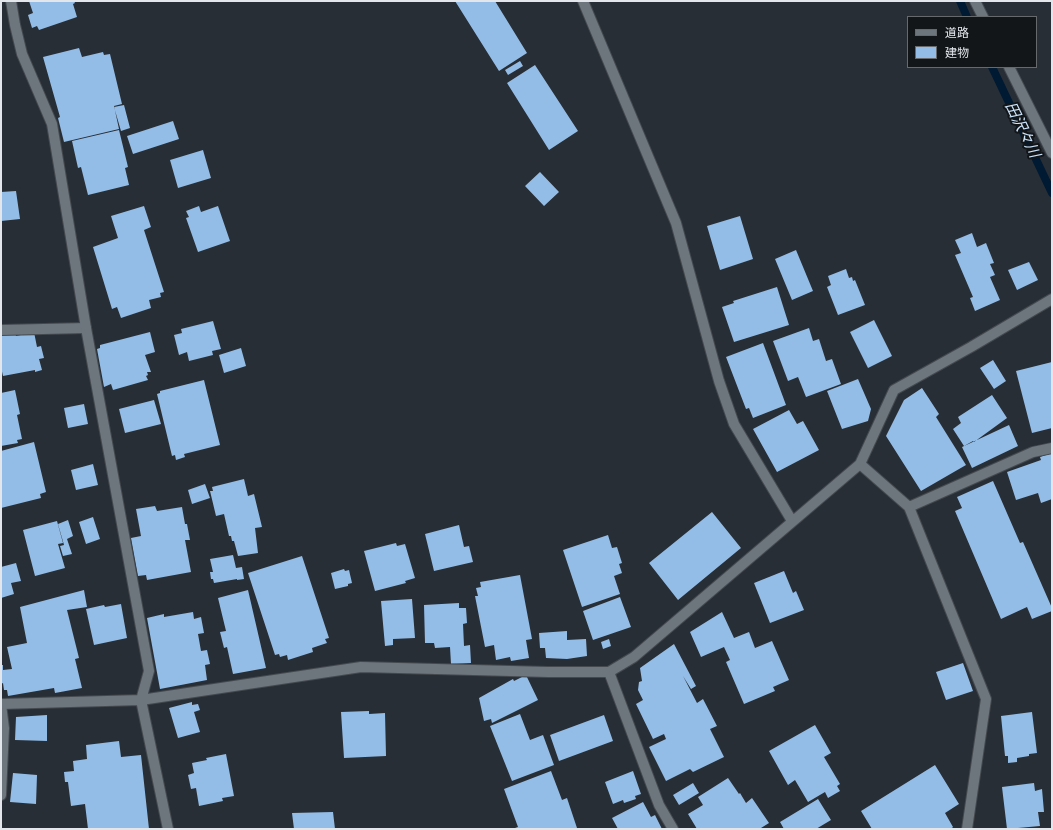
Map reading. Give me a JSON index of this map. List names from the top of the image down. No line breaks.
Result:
{"water":["田沢々川"],"legend":["道路","建物"]}
